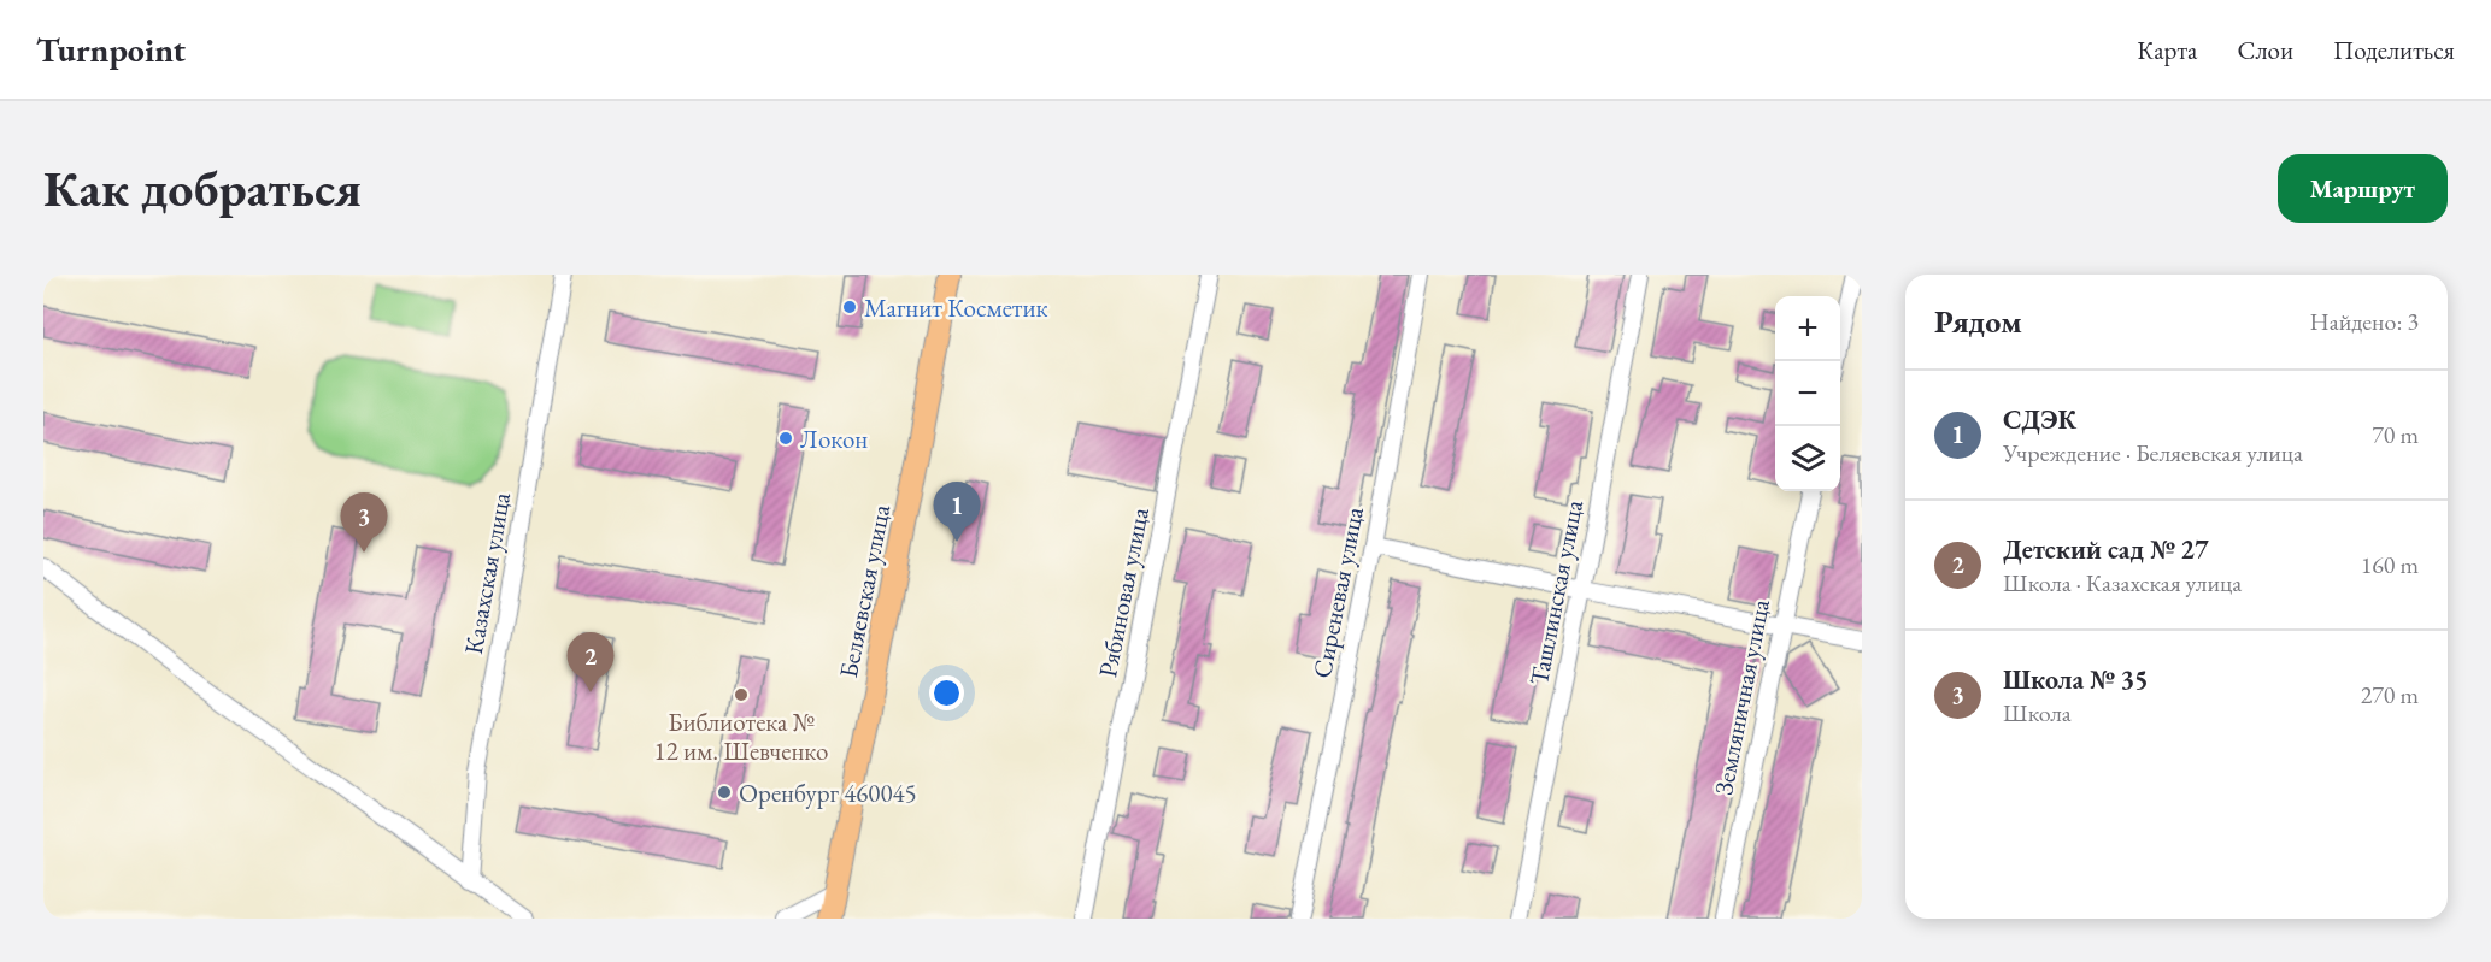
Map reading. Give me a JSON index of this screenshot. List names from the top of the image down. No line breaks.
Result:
{"streets":{"main road":["Беляевская улица"],"street":["Казахская улица","Рябиновая улица","Сиреневая улица","Ташлинская улица","Земляничная улица"]},"places":["Магнит Косметик","Локон","Библиотека № 12 им. Шевченко","Оренбург 460045"],"page":{"header":"Turnpoint","nav":["Карта","Слои","Поделиться"],"buttons":"Маршрут","title":"Как добраться","heading":["Рядом","Найдено: 3"],"map_buttons":["+","−"],"list":[{"mark":"1","name":"СДЭК","note":"Учреждение · Беляевская улица","value":"70 m"},{"mark":"2","name":"Детский сад № 27","note":"Школа · Казахская улица","value":"160 m"},{"mark":"3","name":"Школа № 35","note":"Школа","value":"270 m"}],"pins":["1","3","2"]}}
